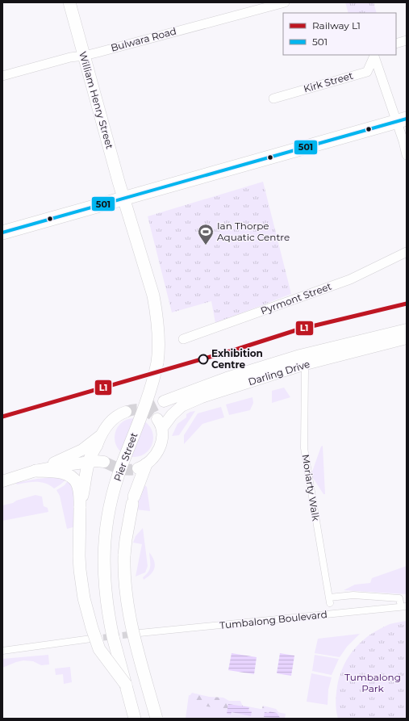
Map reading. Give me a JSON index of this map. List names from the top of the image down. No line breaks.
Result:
{"streets":{"main road":["William Henry Street","Pier Street"],"street":["Bulwara Road","Kirk Street","Pyrmont Street","Darling Drive","Moriarty Walk","Tumbalong Boulevard"]},"crossings":[["Bulwara Road","William Henry Street"],["William Henry Street","Pier Street"],["Moriarty Walk","Tumbalong Boulevard"]],"parks":["Tumbalong Park"],"places":{"sports":["Ian Thorpe Aquatic Centre"],"other":["Exhibition Centre"]},"lines":["transit line 501","rail line L1"],"legend":["Railway L1","501"]}
